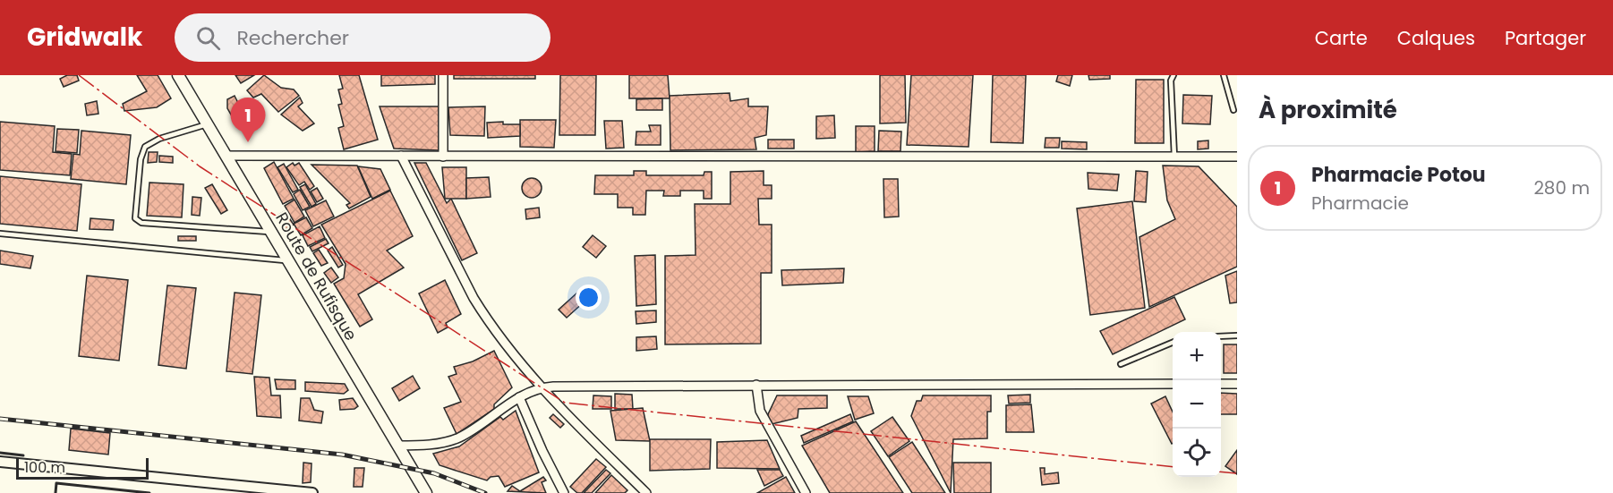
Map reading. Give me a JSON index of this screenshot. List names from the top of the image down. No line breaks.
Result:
{"streets":{"main road":["Route de Rufisque"]},"scale_bar":"100 m","page":{"header":"Gridwalk","search":"Rechercher","nav":["Carte","Calques","Partager"],"heading":"À proximité","pins":"1","list":[{"mark":"1","name":"Pharmacie Potou","note":"Pharmacie","value":"280 m"}],"map_buttons":["+","−"],"scale":"100 m"}}
